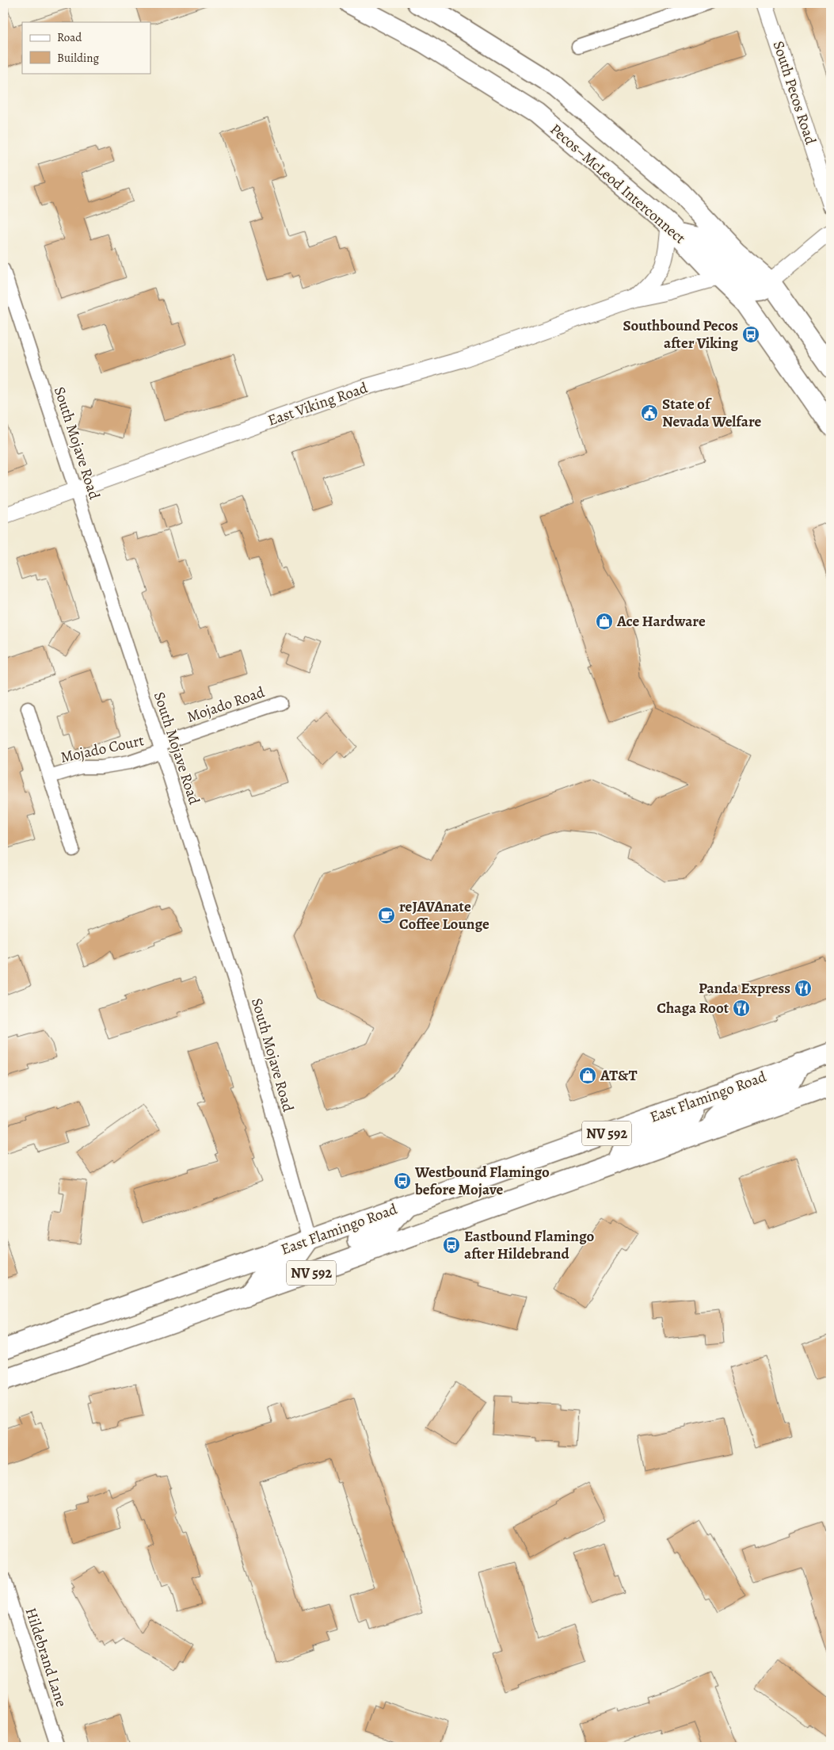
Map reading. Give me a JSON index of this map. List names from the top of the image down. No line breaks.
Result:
{"streets":{"main road":["Pecos–McLeod Interconnect","East Flamingo Road","NV 592"],"street":["South Pecos Road","East Viking Road","South Mojave Road","Mojado Road","Mojado Court","Hildebrand Lane"]},"crossings":[["Pecos–McLeod Interconnect","East Viking Road"],["East Viking Road","South Mojave Road"],["South Mojave Road","Mojado Road"],["South Mojave Road","Mojado Court"],["South Mojave Road","East Flamingo Road"],["Mojado Road","Mojado Court"]],"places":{"bus stop":["Southbound Pecos after Viking","Westbound Flamingo before Mojave","Eastbound Flamingo after Hildebrand"],"public building":["State of Nevada Welfare"],"shop":["Ace Hardware","AT&T"],"cafe":["reJAVAnate Coffee Lounge"],"restaurant":["Panda Express","Chaga Root"]},"legend":["Road","Building"]}
